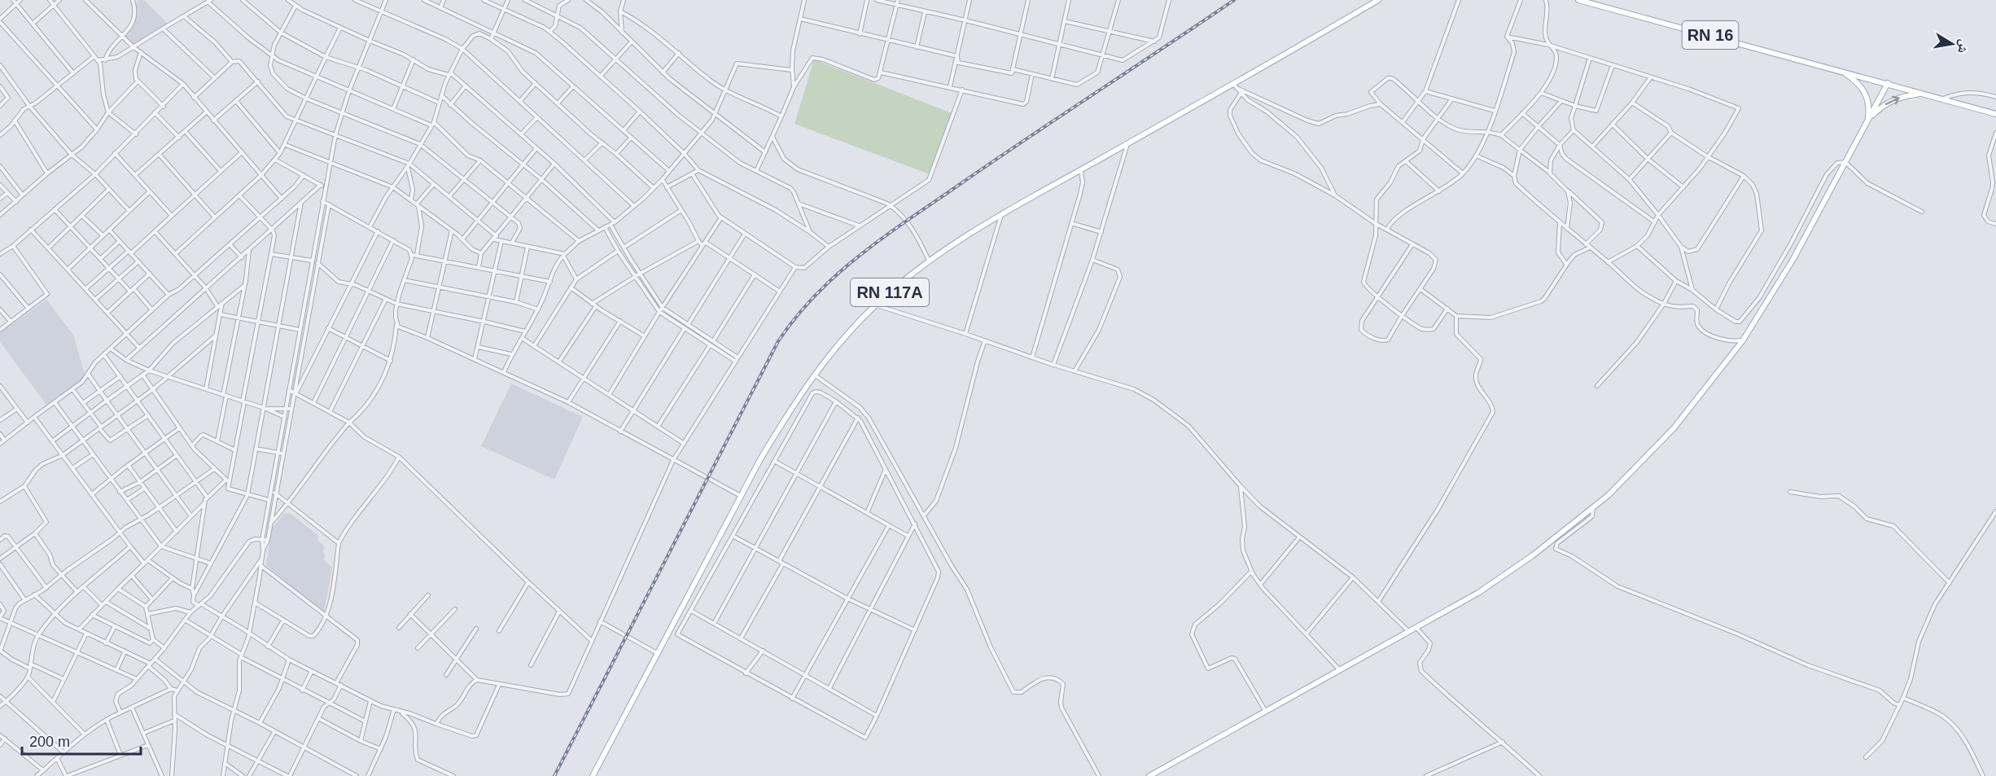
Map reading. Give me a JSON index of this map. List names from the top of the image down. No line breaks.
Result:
{"streets":{"main road":["RN 16","RN 117A"]},"scale_bar":"200 m","north":"right"}
